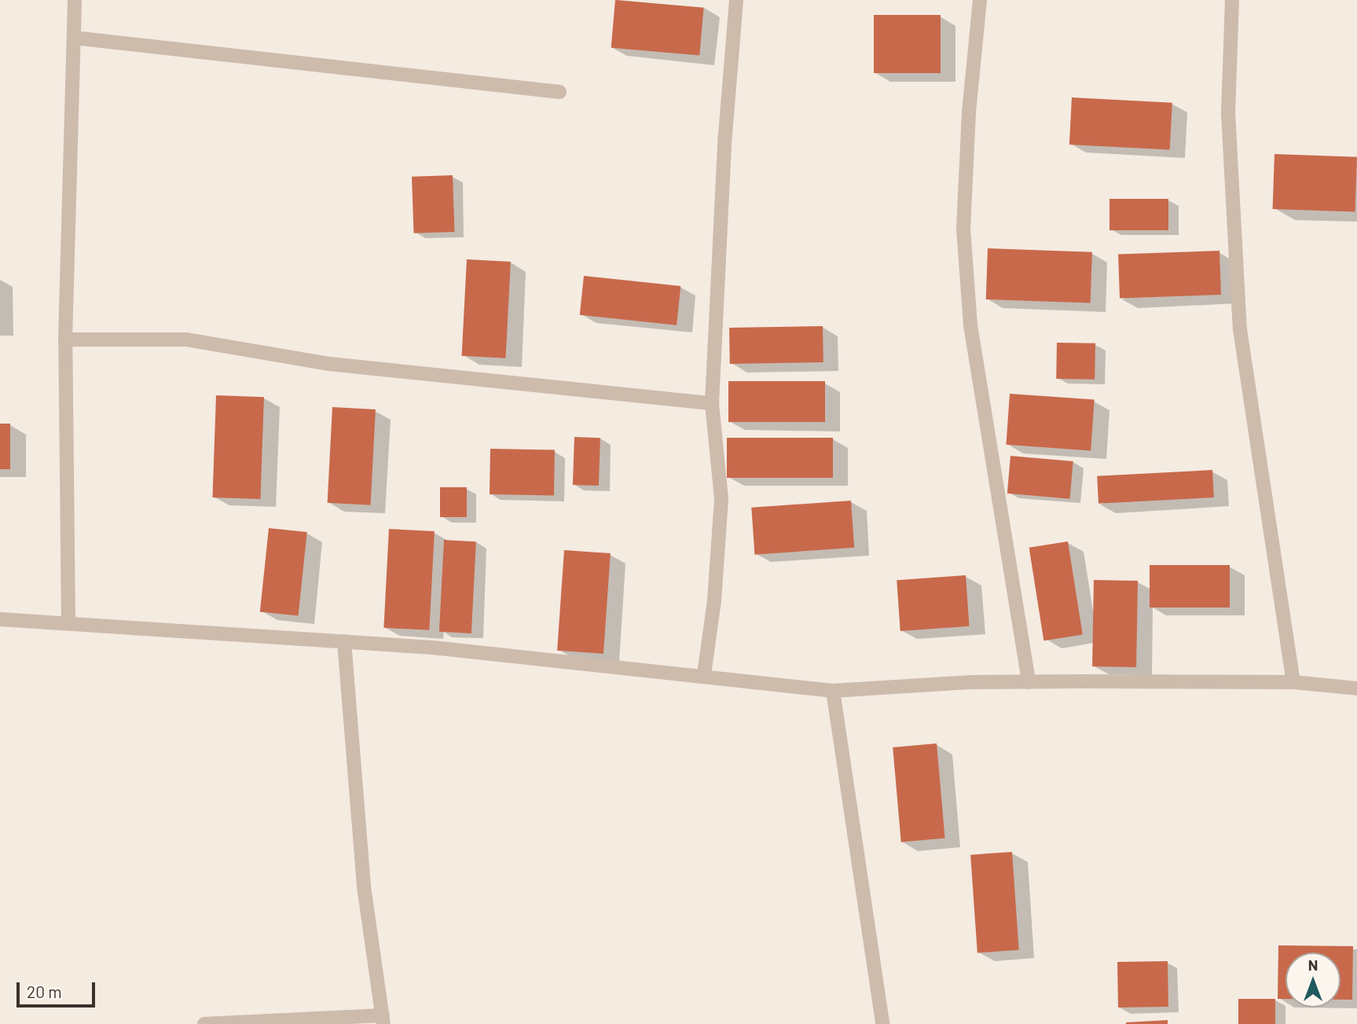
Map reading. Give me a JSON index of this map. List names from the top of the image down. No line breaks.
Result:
{"scale_bar":"20 m","north":"top"}
